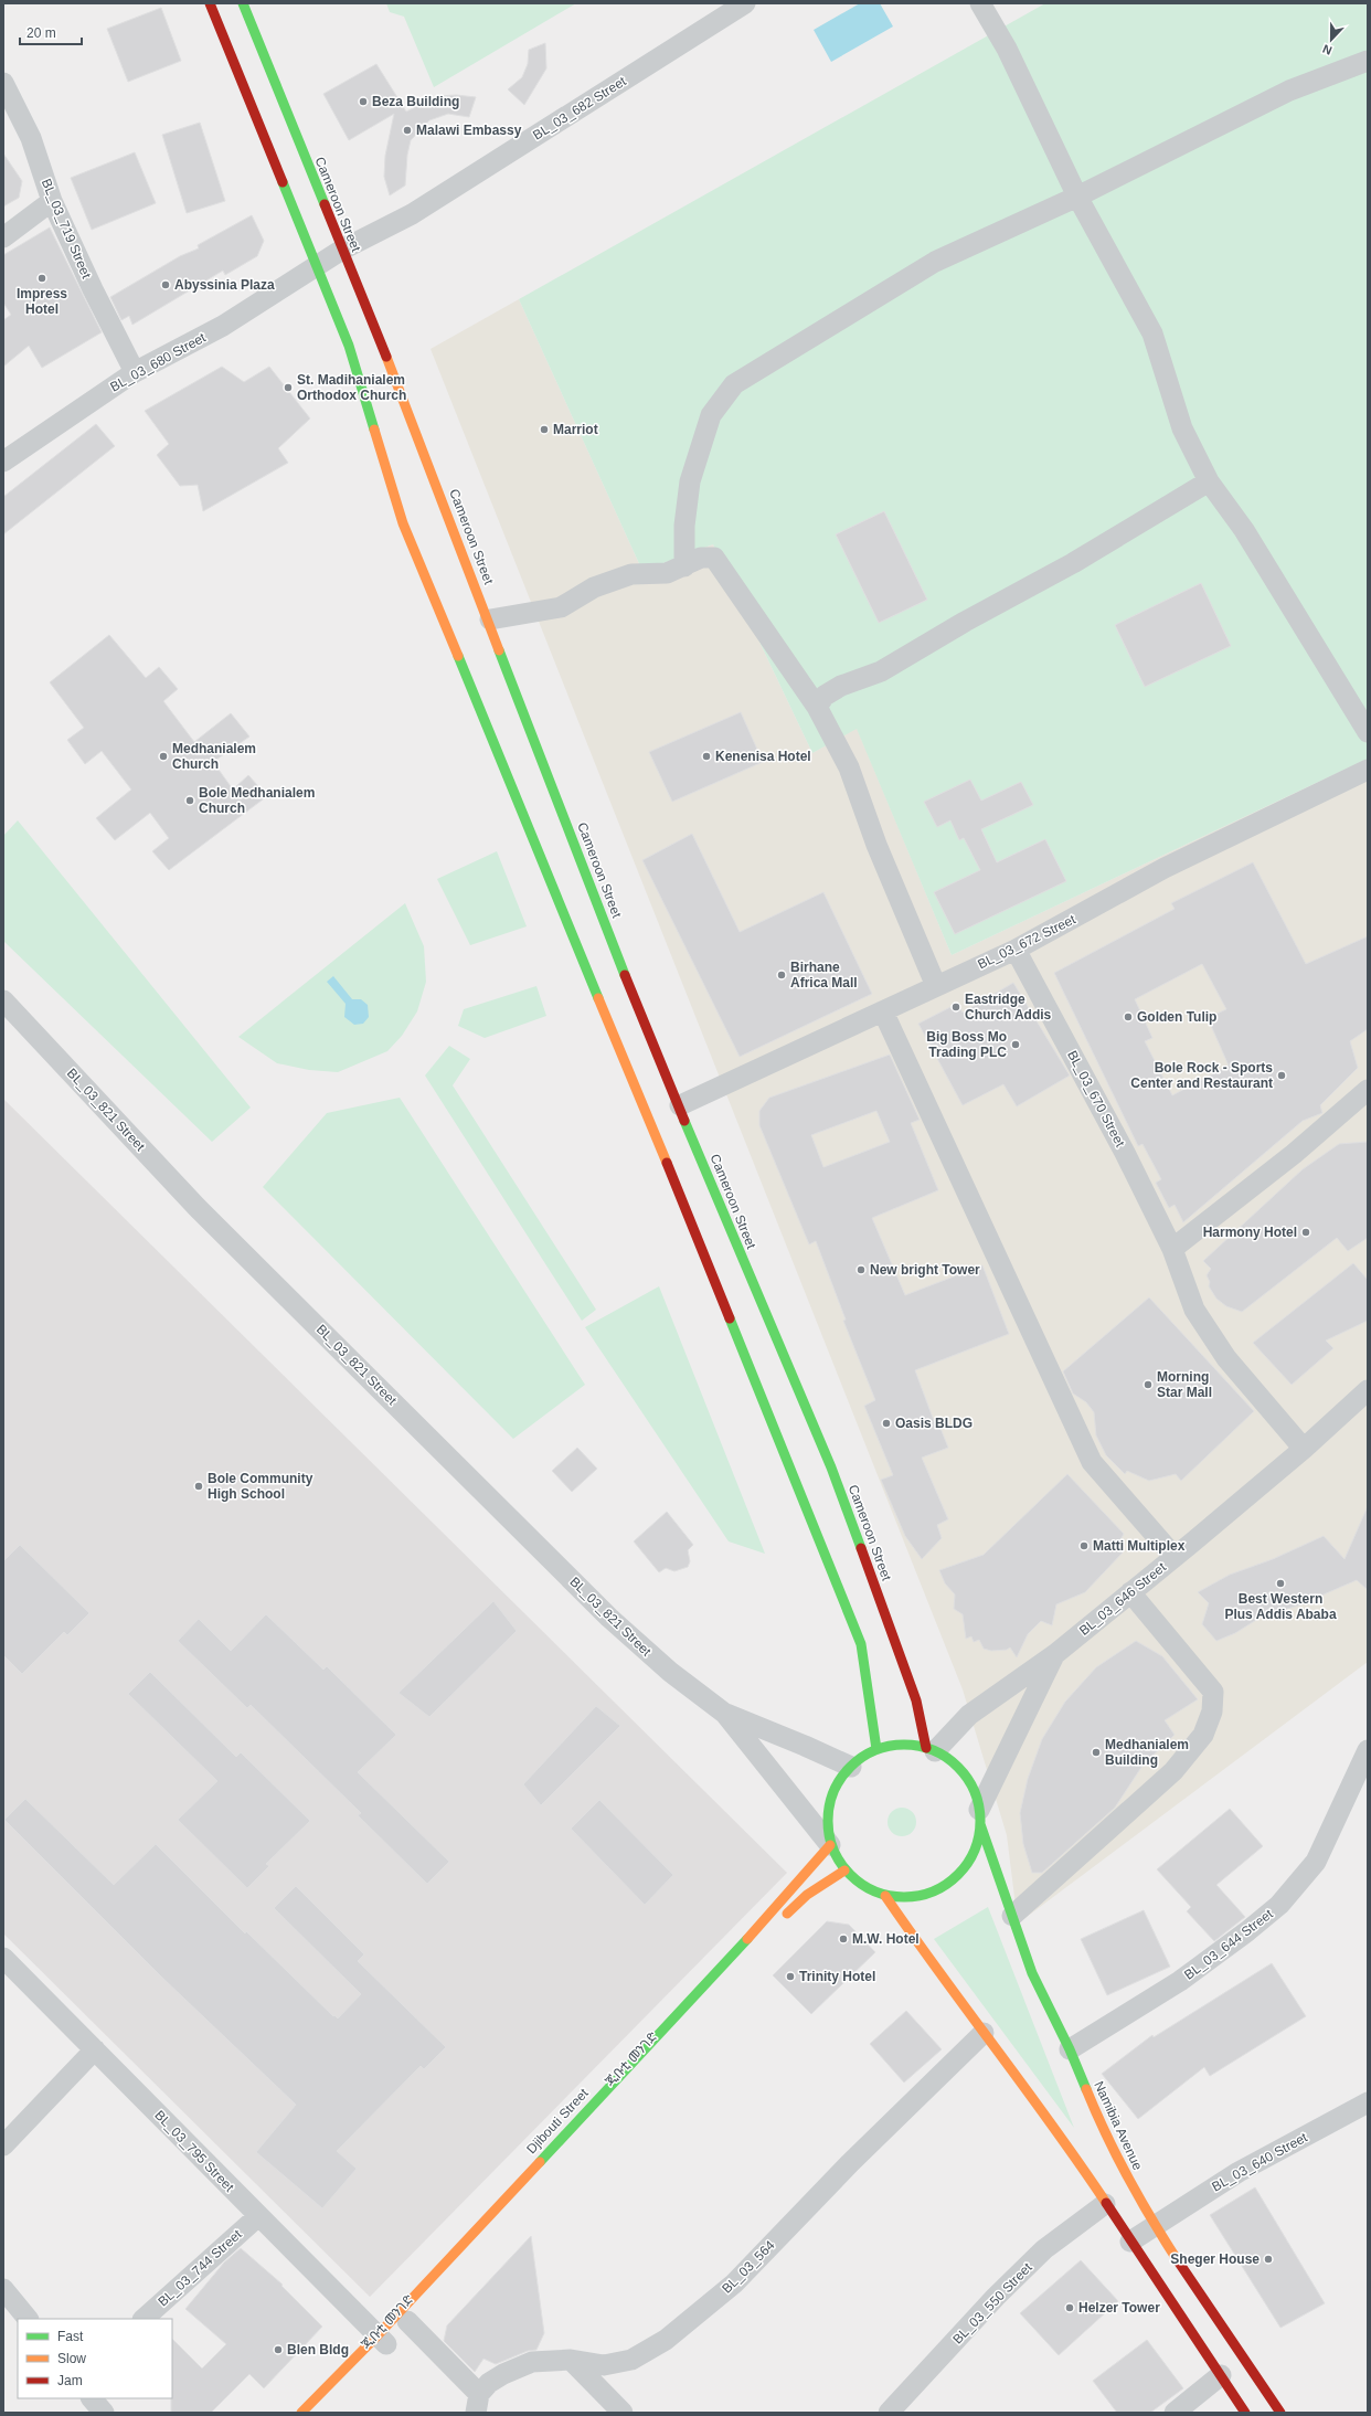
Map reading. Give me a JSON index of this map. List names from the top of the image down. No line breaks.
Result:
{"streets":{"main road":["Cameroon Street","ጂቡቲ መንገድ","Djibouti Street","Namibia Avenue"],"street":["BL_03_682 Street","BL_03_719 Street","BL_03_680 Street","BL_03_672 Street","BL_03_670 Street","BL_03_821 Street","BL_03_646 Street","BL_03_644 Street","BL_03_795 Street","BL_03_640 Street","BL_03_564","BL_03_744 Street","BL_03_550 Street"]},"crossings":[["BL_03_682 Street","Cameroon Street"],["BL_03_682 Street","BL_03_680 Street"],["Cameroon Street","BL_03_672 Street"],["Cameroon Street","BL_03_646 Street"],["Cameroon Street","Djibouti Street"],["Cameroon Street","Namibia Avenue"],["BL_03_719 Street","BL_03_680 Street"],["BL_03_672 Street","BL_03_670 Street"],["BL_03_670 Street","BL_03_646 Street"],["BL_03_646 Street","Djibouti Street"],["BL_03_646 Street","Namibia Avenue"],["BL_03_644 Street","Namibia Avenue"],["Djibouti Street","Namibia Avenue"],["Djibouti Street","BL_03_795 Street"],["Namibia Avenue","BL_03_640 Street"],["BL_03_795 Street","BL_03_744 Street"]],"places":["Beza Building","Malawi Embassy","Impress Hotel","Abyssinia Plaza","St. Madihanialem Orthodox Church","Marriot","Medhanialem Church","Kenenisa Hotel","Bole Medhanialem Church","Birhane Africa Mall","Eastridge Church Addis","Golden Tulip","Big Boss Mo Trading PLC","Bole Rock - Sports Center and Restaurant","Harmony Hotel","New bright Tower","Morning Star Mall","Oasis BLDG","Bole Community High School","Matti Multiplex","Best Western Plus Addis Ababa","Medhanialem Building","M.W. Hotel","Trinity Hotel","Sheger House","Helzer Tower","Blen Bldg"],"legend":["Fast","Slow","Jam"],"scale_bar":"20 m","north":"bottom"}
